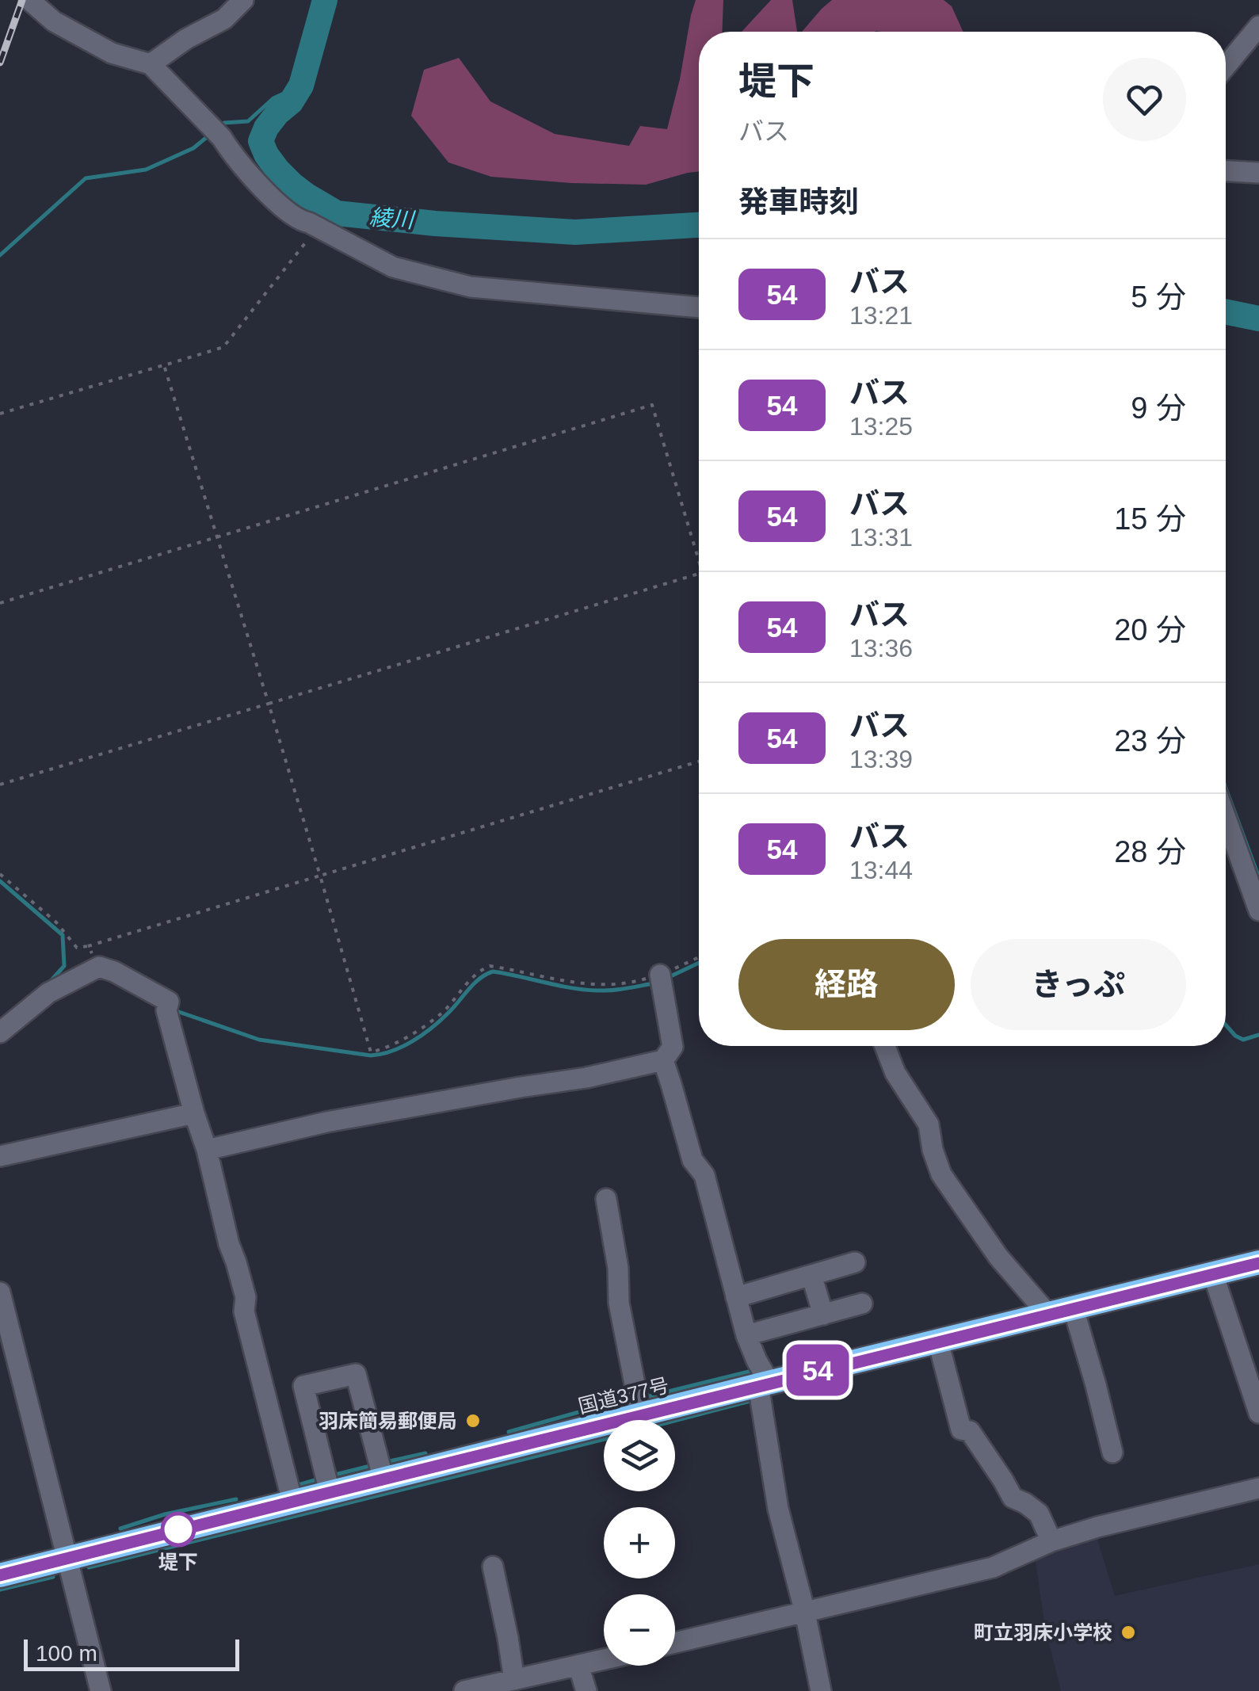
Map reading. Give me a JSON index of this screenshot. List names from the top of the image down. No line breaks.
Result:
{"streets":{"highway":["国道377号"]},"water":["綾川"],"places":["羽床簡易郵便局","堤下","町立羽床小学校"],"lines":["bus line 54"],"scale_bar":"100 m","page":{"on_map":"54","heading":[["堤下","バス"],"発車時刻"],"list":[{"mark":"54","name":"バス","note":"13:21","value":"5 分"},{"mark":"54","name":"バス","note":"13:25","value":"9 分"},{"mark":"54","name":"バス","note":"13:31","value":"15 分"},{"mark":"54","name":"バス","note":"13:36","value":"20 分"},{"mark":"54","name":"バス","note":"13:39","value":"23 分"},{"mark":"54","name":"バス","note":"13:44","value":"28 分"}],"buttons":["経路","きっぷ"],"map_buttons":["+","−"],"scale":"100 m"}}
